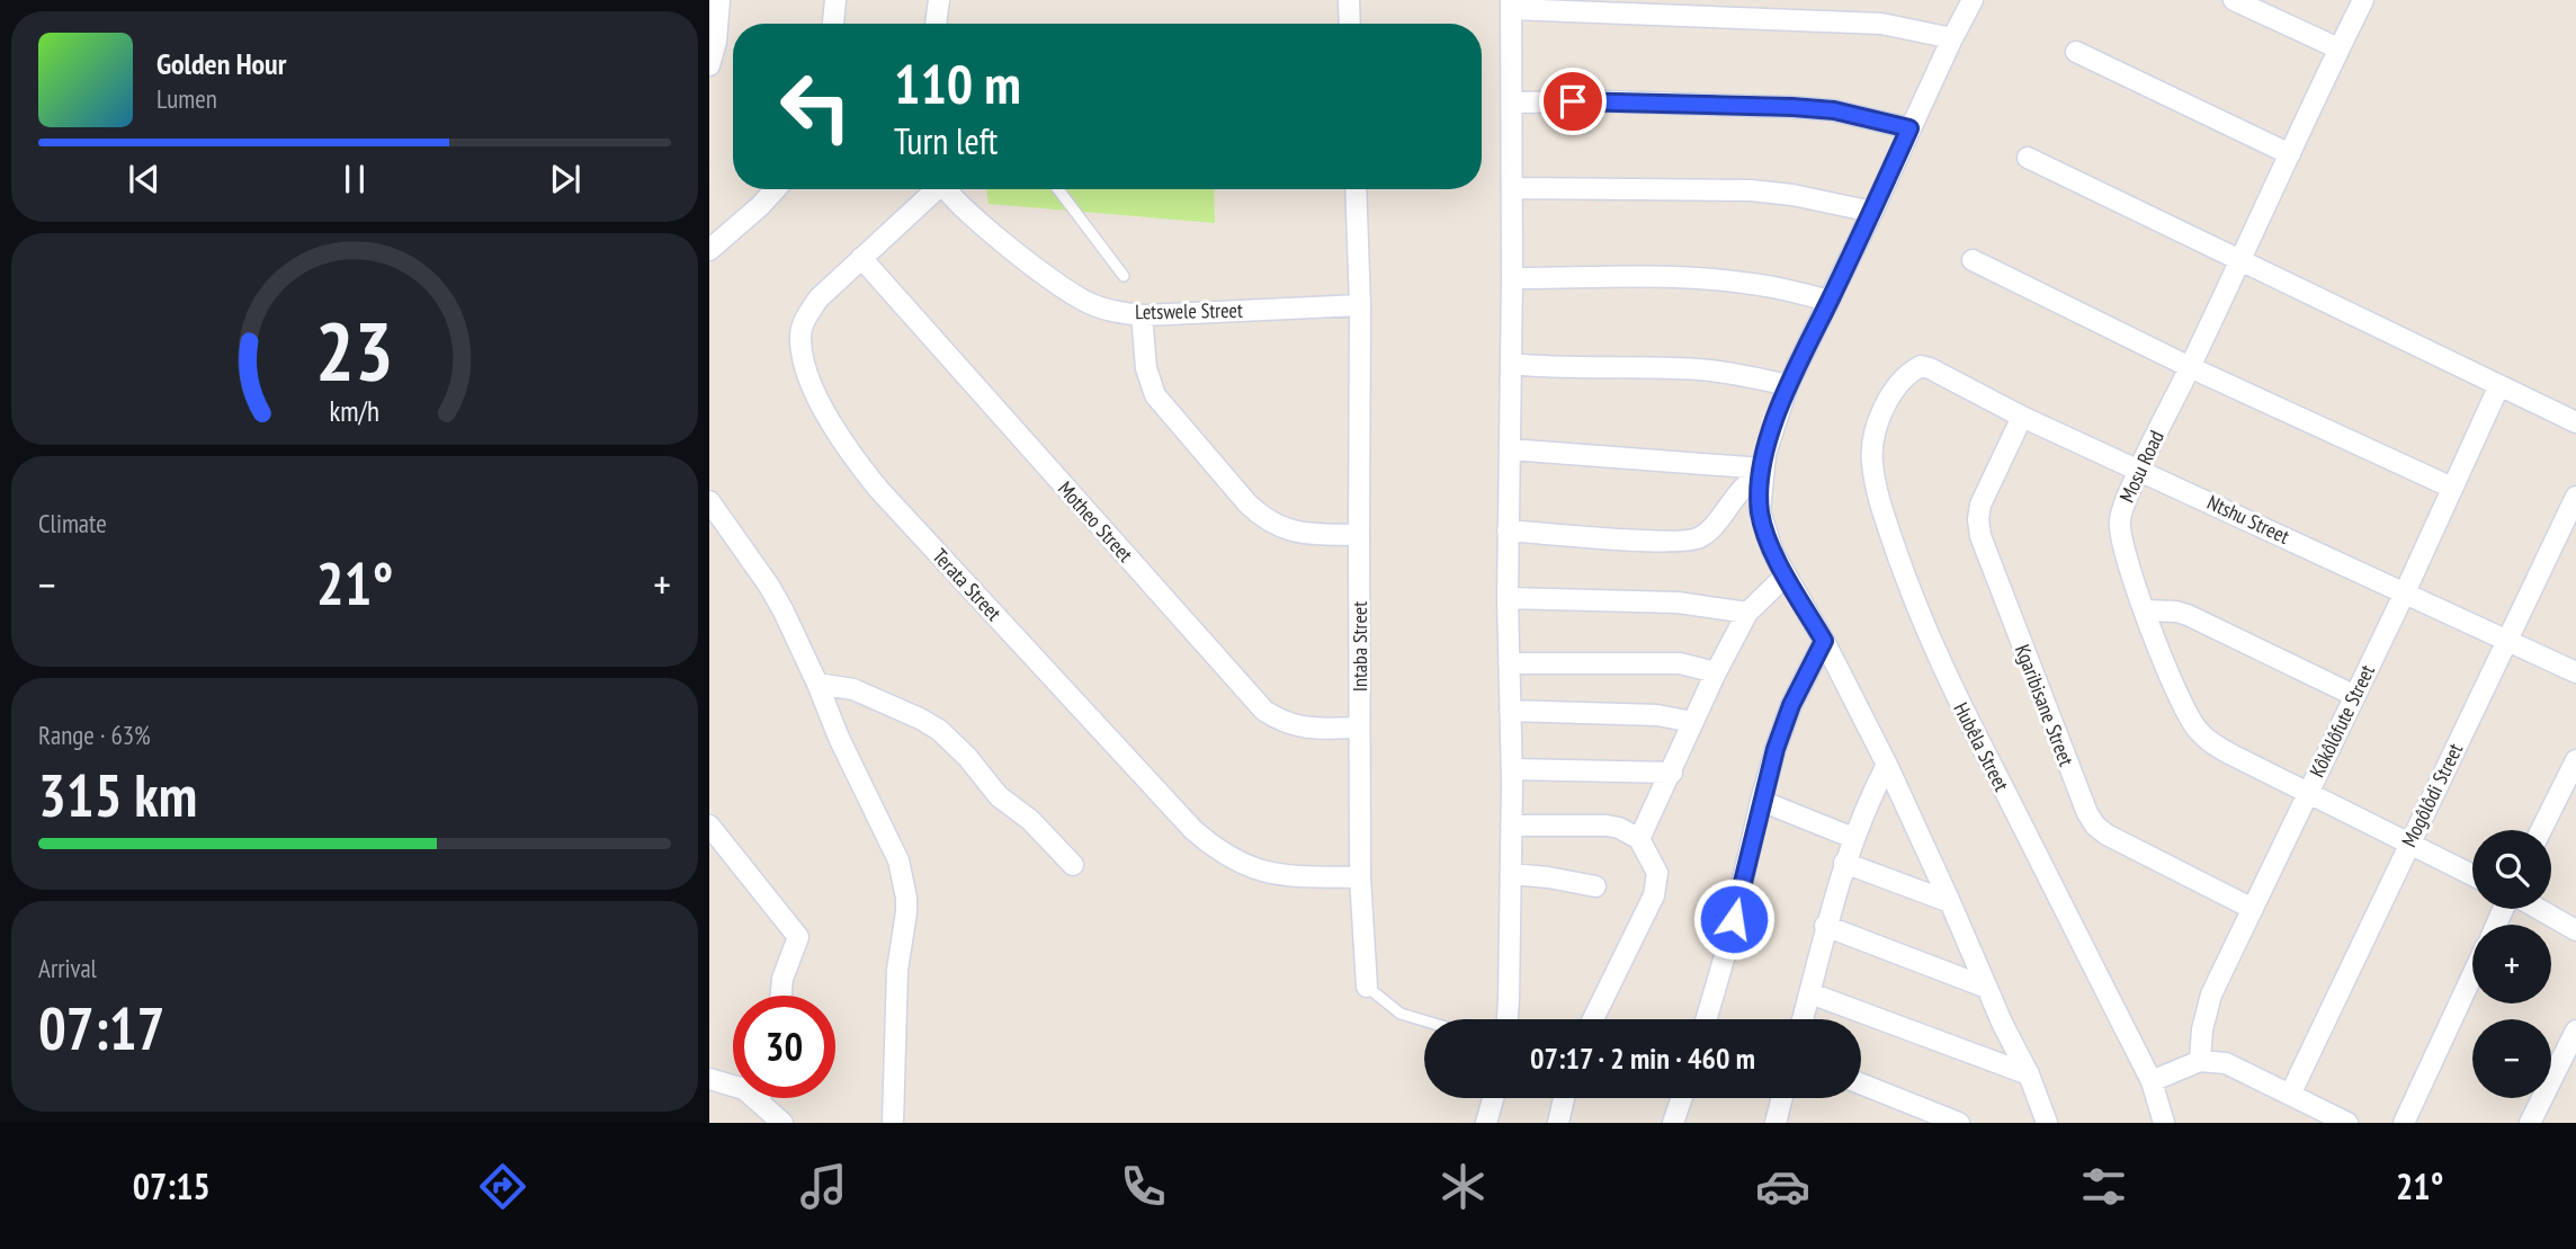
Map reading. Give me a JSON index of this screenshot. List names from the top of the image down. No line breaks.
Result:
{"streets":{"street":["Letswele Street","Mosu Road","Ntshu Street","Motheo Street","Terata Street","Intaba Street","Kgaribisane Street","Kôkôlôfute Street","Hubêla Street","Mogôlôdi Street"]},"crossings":[["Letswele Street","Intaba Street"],["Mosu Road","Ntshu Street"],["Mosu Road","Kôkôlôfute Street"],["Mosu Road","Mogôlôdi Street"],["Ntshu Street","Kgaribisane Street"],["Ntshu Street","Kôkôlôfute Street"],["Ntshu Street","Hubêla Street"],["Ntshu Street","Mogôlôdi Street"],["Motheo Street","Terata Street"],["Motheo Street","Intaba Street"],["Terata Street","Intaba Street"],["Kgaribisane Street","Kôkôlôfute Street"]],"page":{"turn":["110 m","Turn left"],"song":["Golden Hour","Lumen"],"tile":["Climate",["Range · 63%","315 km"],["Arrival","07:17"]],"heat":["−","21°","+"],"map_buttons":["+","−"],"limit":"30","trip":"07:17 · 2 min · 460 m","tabs":["07:15","21°"],"gauge":["23","km/h"]}}
